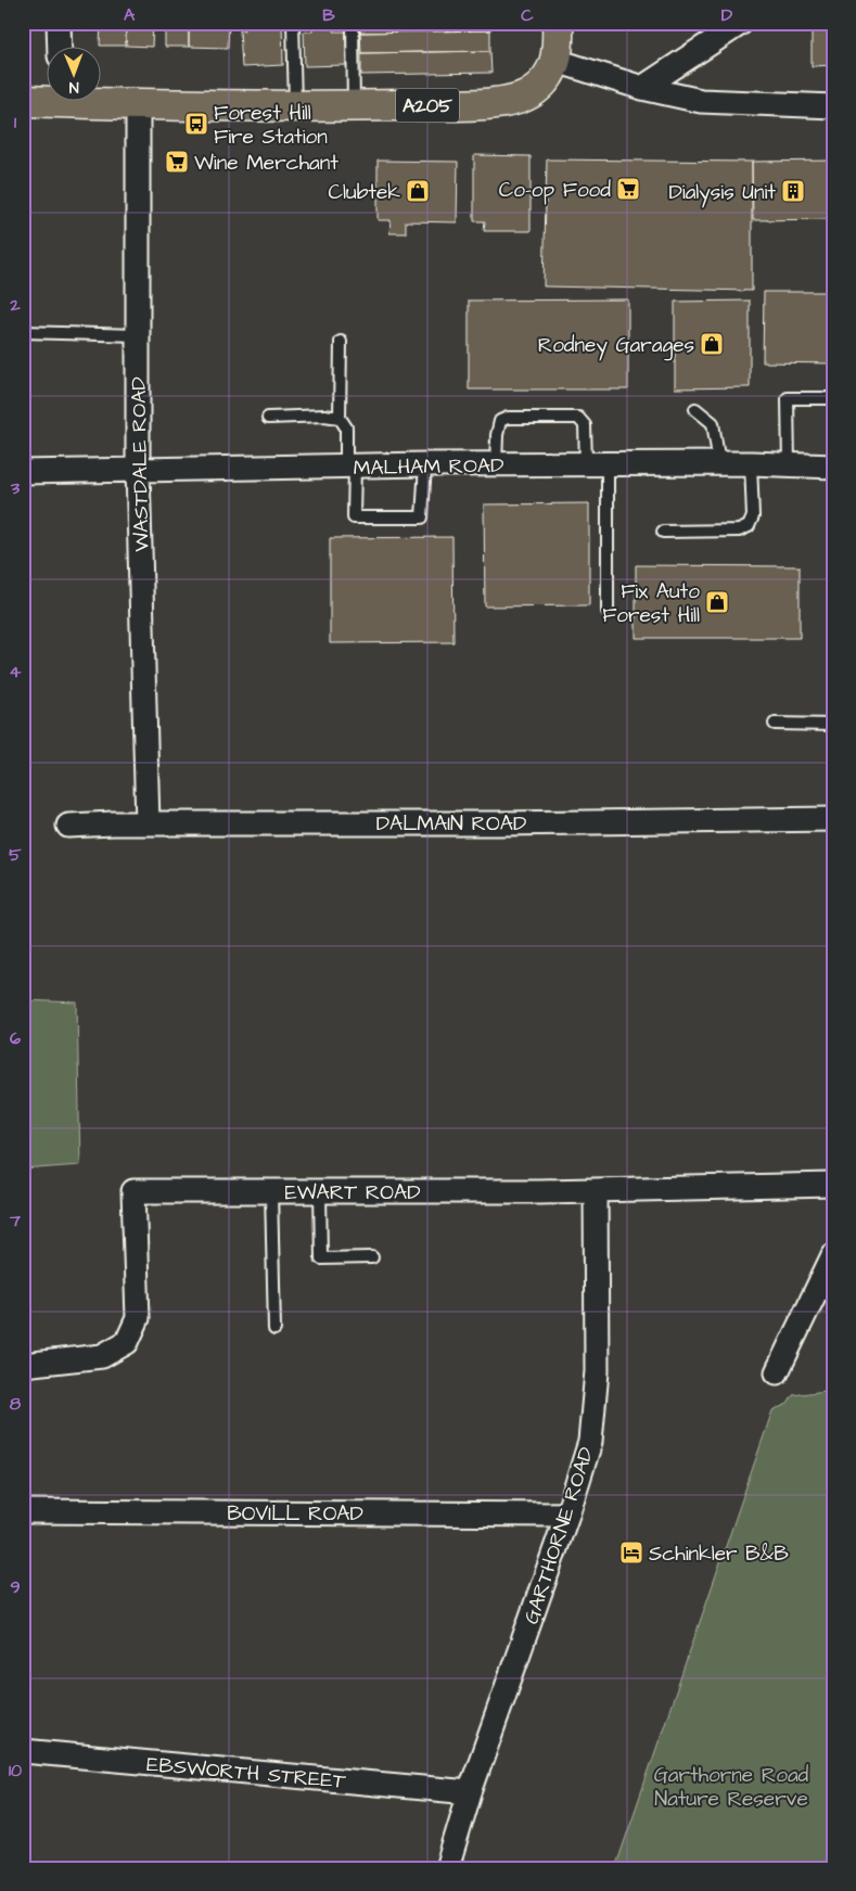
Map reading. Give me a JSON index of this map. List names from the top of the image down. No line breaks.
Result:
{"streets":{"highway":["A205"],"street":["WASTDALE ROAD","MALHAM ROAD","DALMAIN ROAD","EWART ROAD","BOVILL ROAD","GARTHORNE ROAD","EBSWORTH STREET"]},"crossings":[["A205","WASTDALE ROAD"],["WASTDALE ROAD","MALHAM ROAD"],["WASTDALE ROAD","DALMAIN ROAD"],["EWART ROAD","GARTHORNE ROAD"],["BOVILL ROAD","GARTHORNE ROAD"],["GARTHORNE ROAD","EBSWORTH STREET"]],"parks":["Garthorne Road Nature Reserve"],"places":{"bus stop":["Forest Hill Fire Station"],"supermarket":["Wine Merchant","Co-op Food"],"shop":["Clubtek","Rodney Garages","Fix Auto Forest Hill"],"building":["Dialysis Unit"],"hotel":["Schinkler B&B"]},"north":"bottom","grid":{"columns":["A","B","C","D"],"rows":["1","2","3","4","5","6","7","8","9","10"]}}
